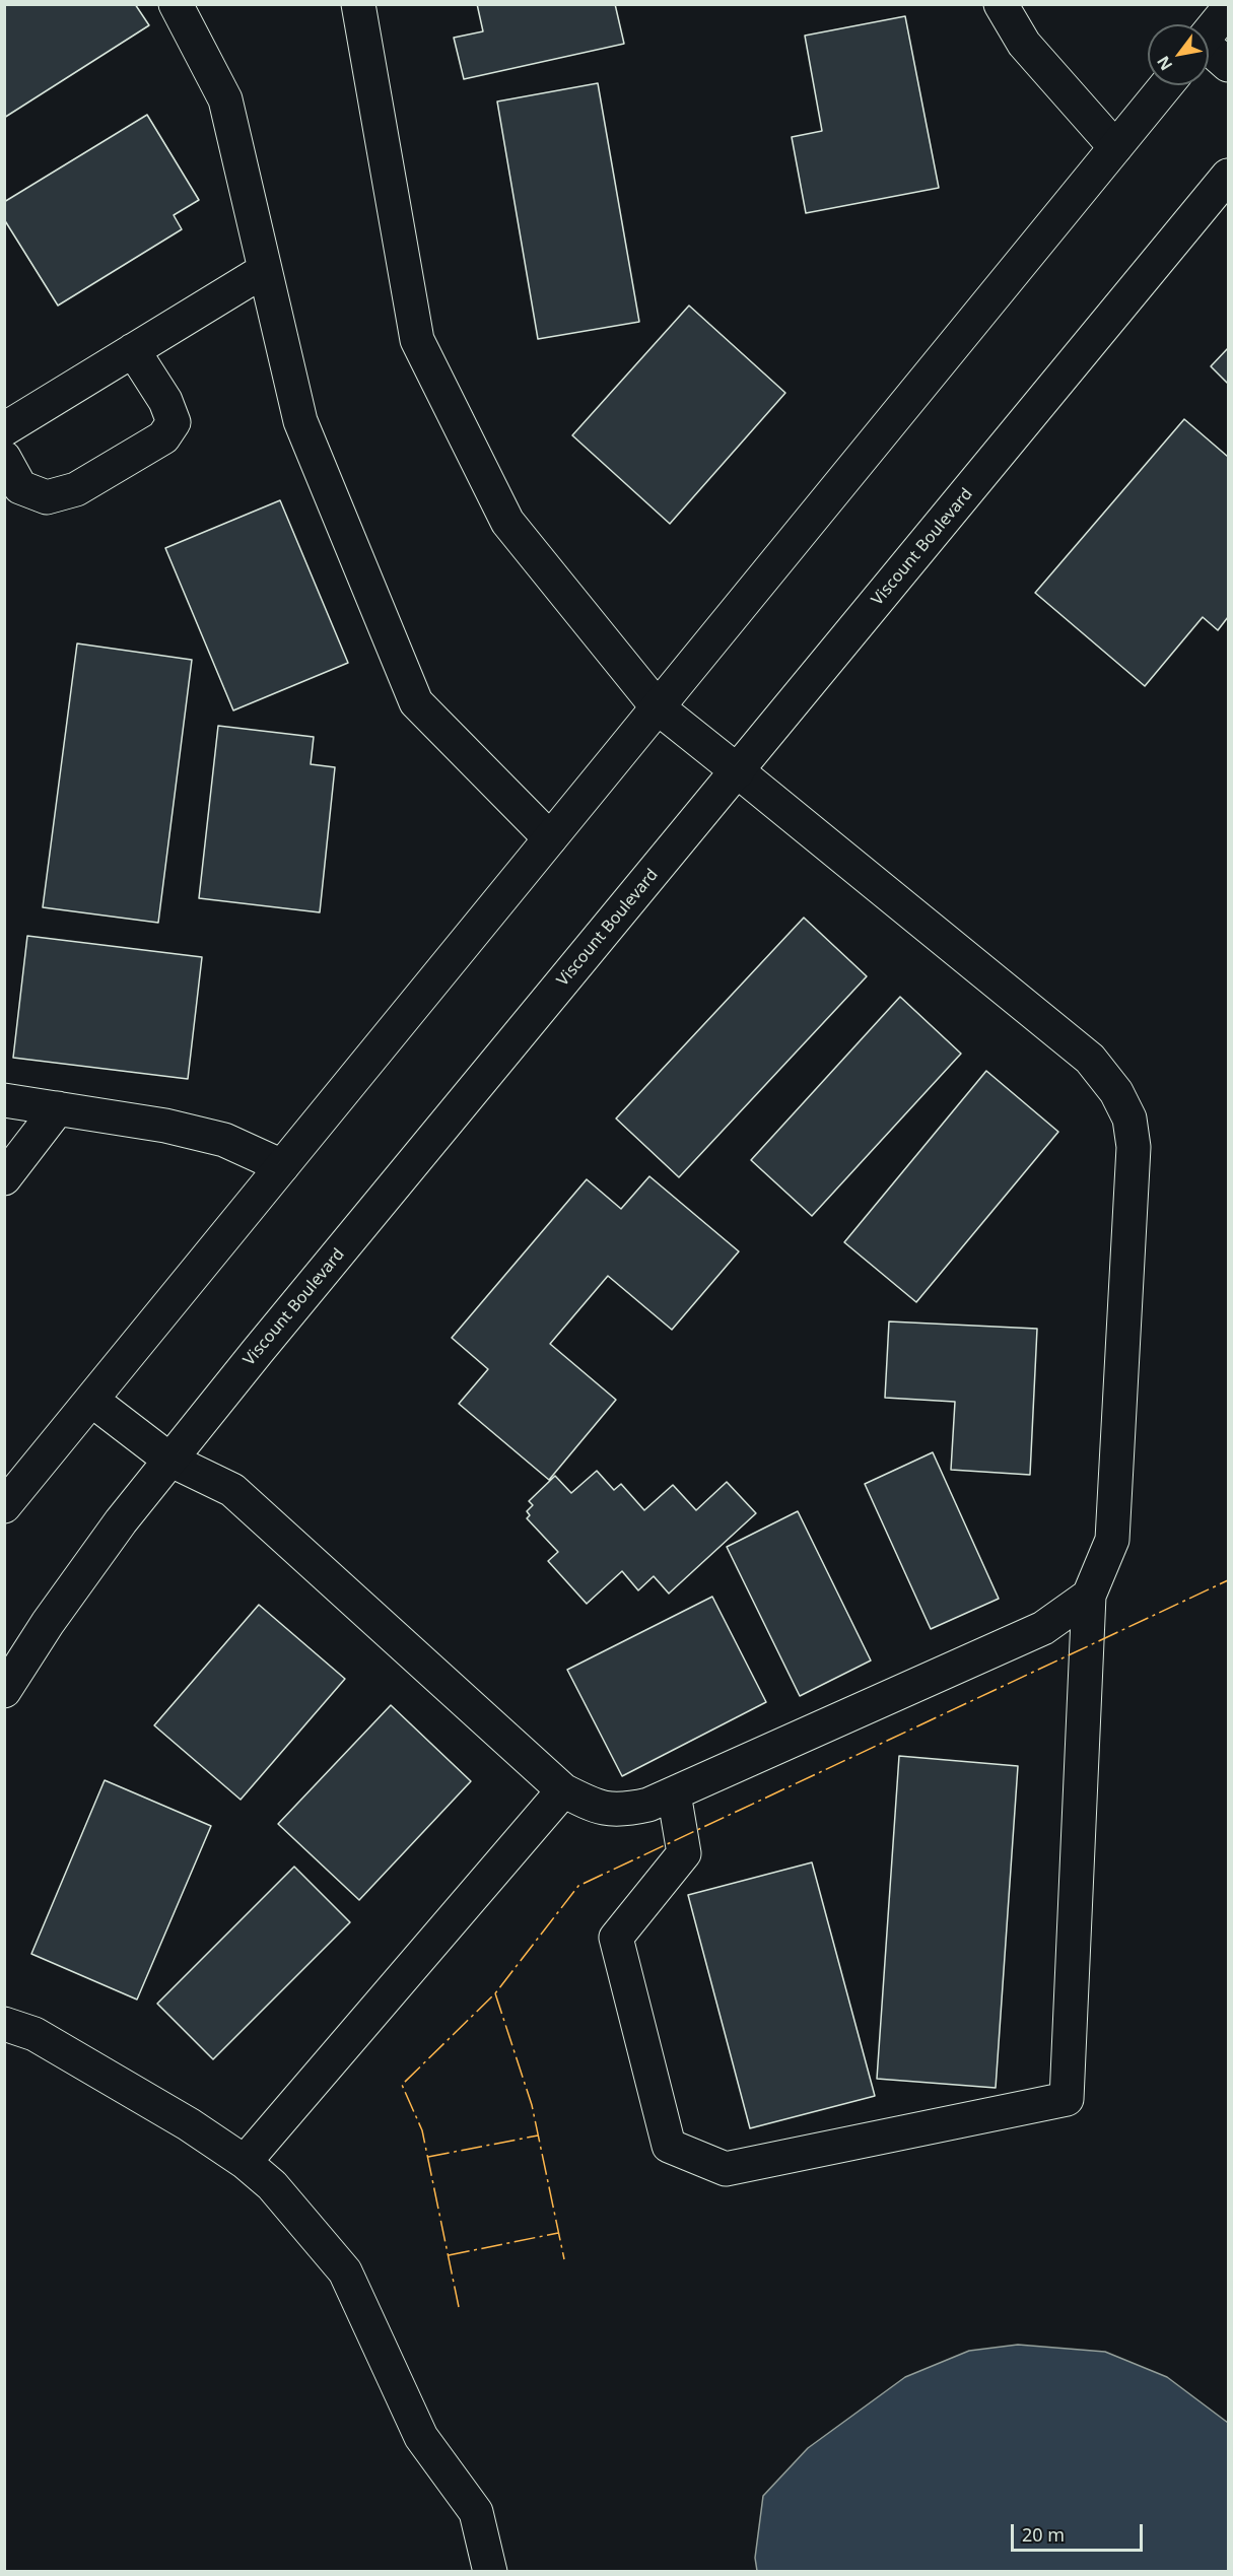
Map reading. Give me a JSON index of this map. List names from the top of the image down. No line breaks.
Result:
{"streets":{"main road":["Viscount Boulevard"]},"scale_bar":"20 m","north":"bottom left"}
